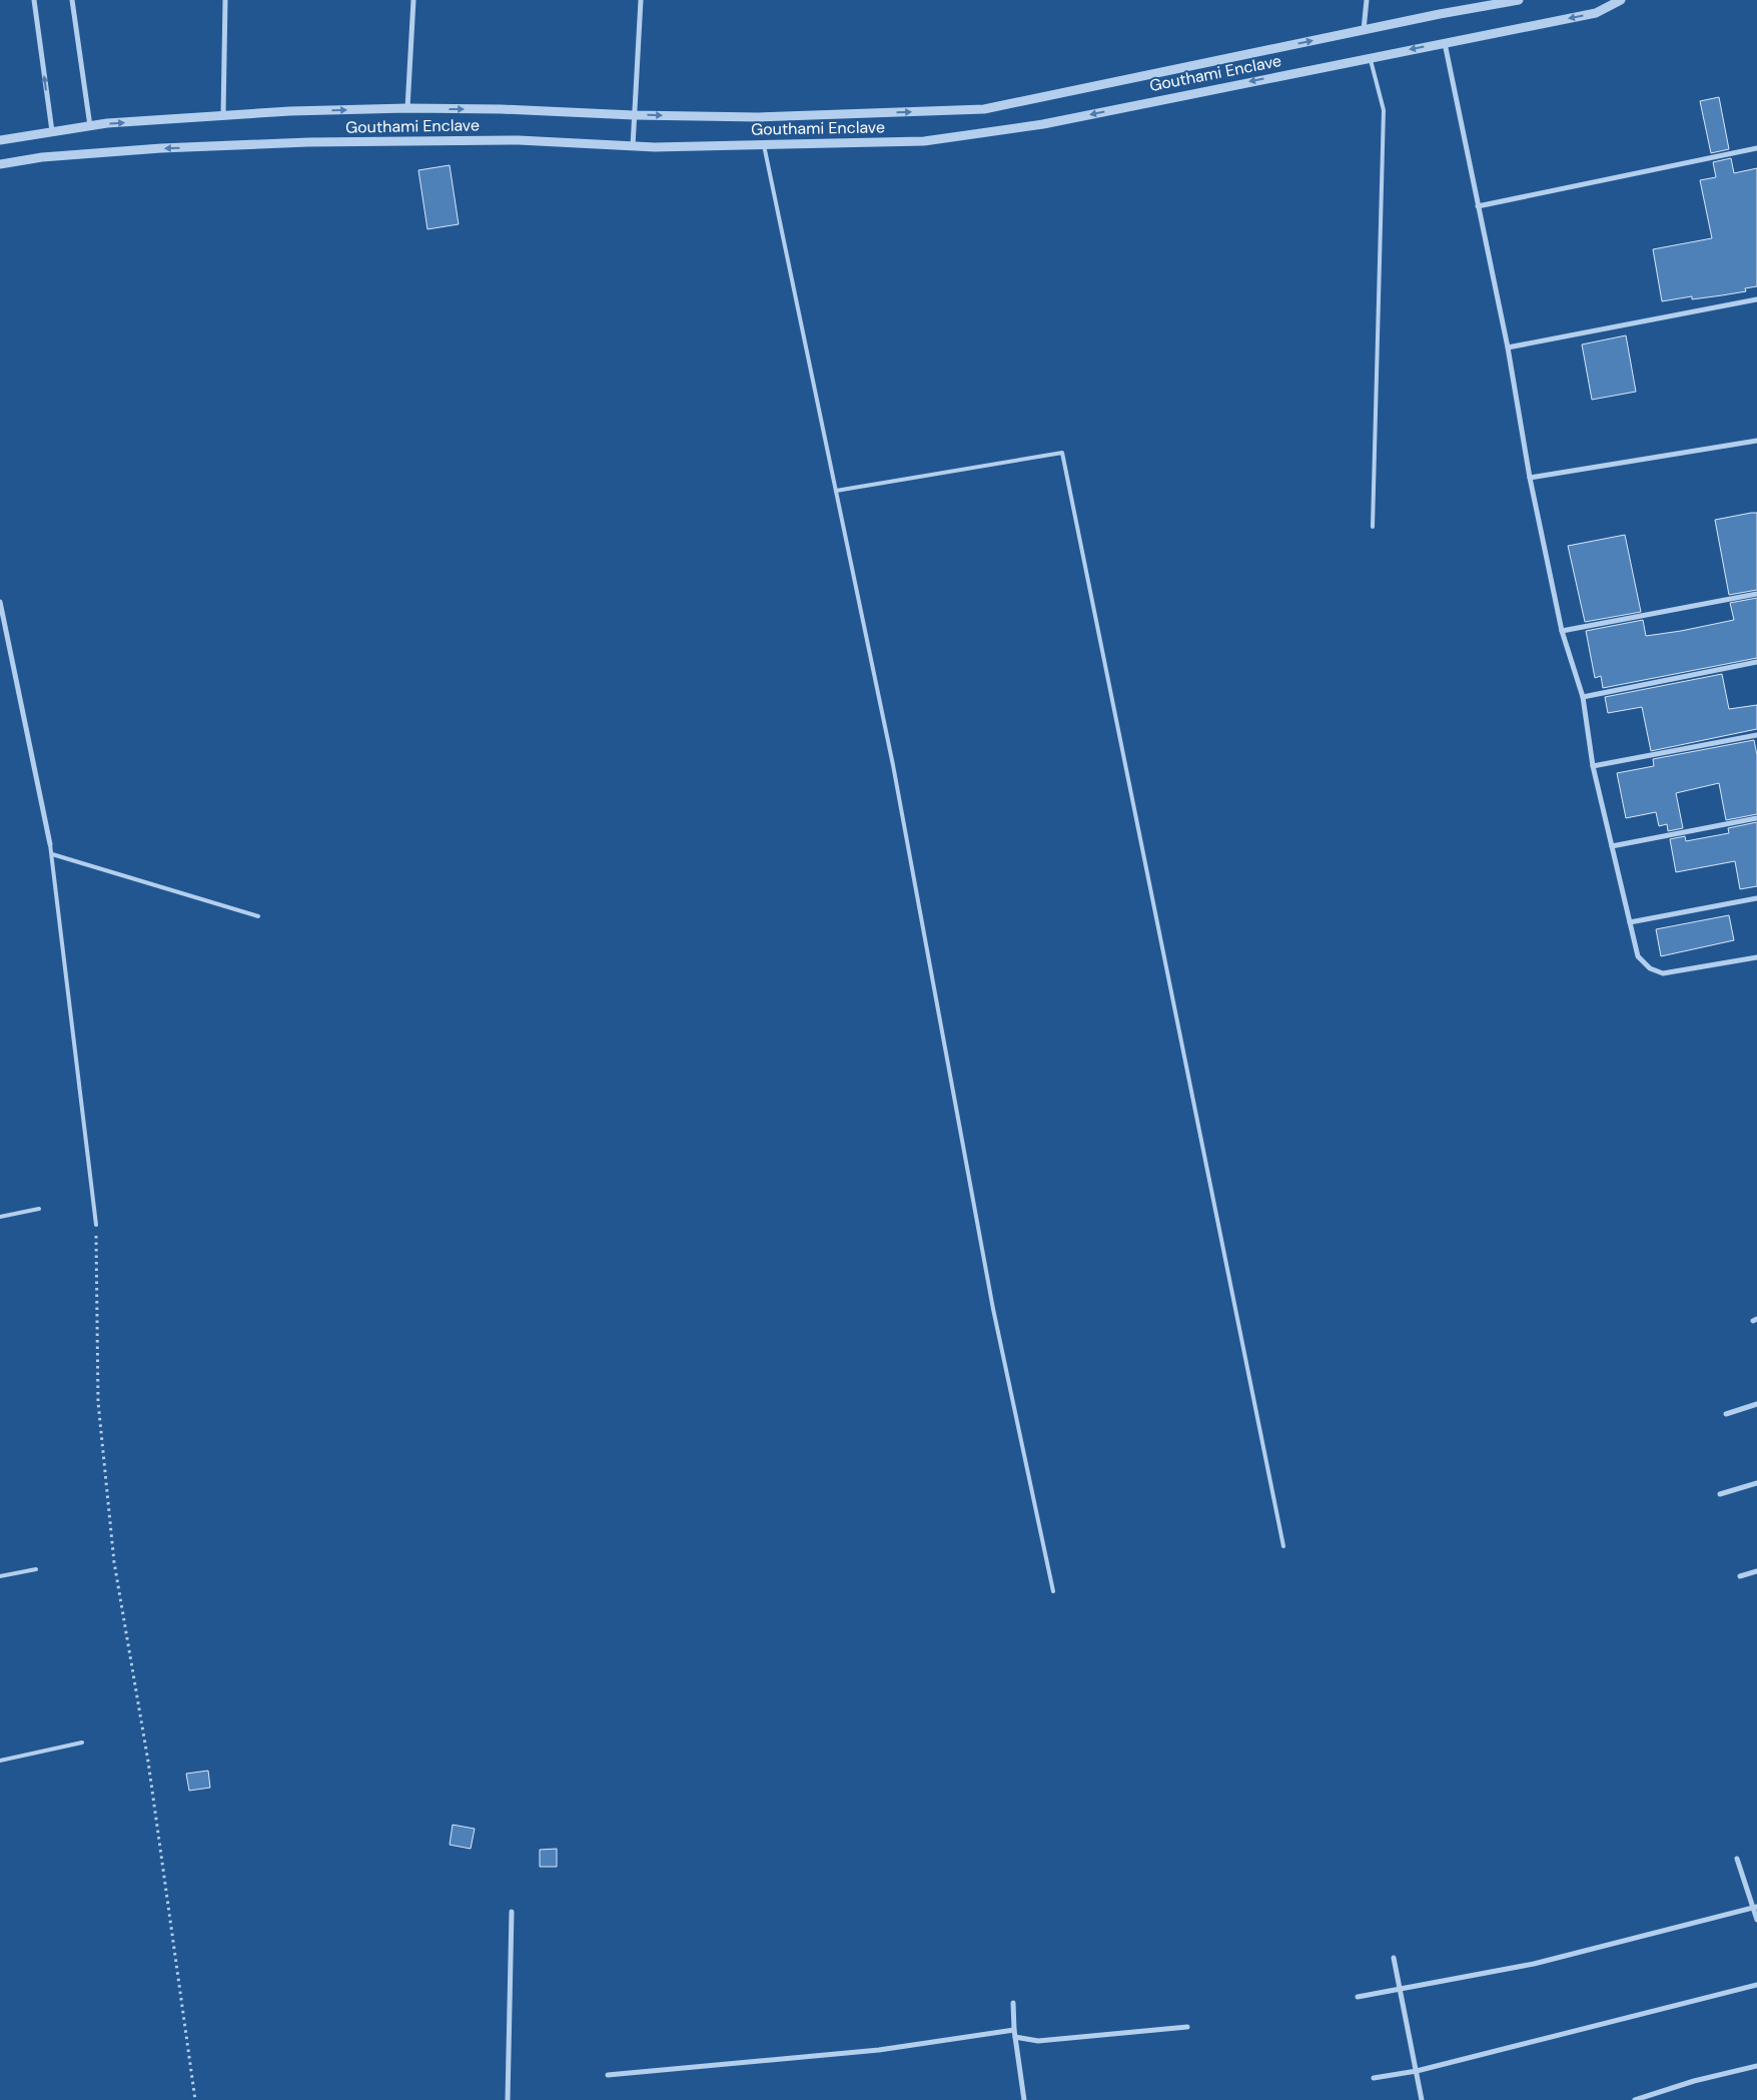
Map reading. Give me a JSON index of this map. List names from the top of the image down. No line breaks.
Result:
{"streets":{"street":["Gouthami Enclave"]}}
